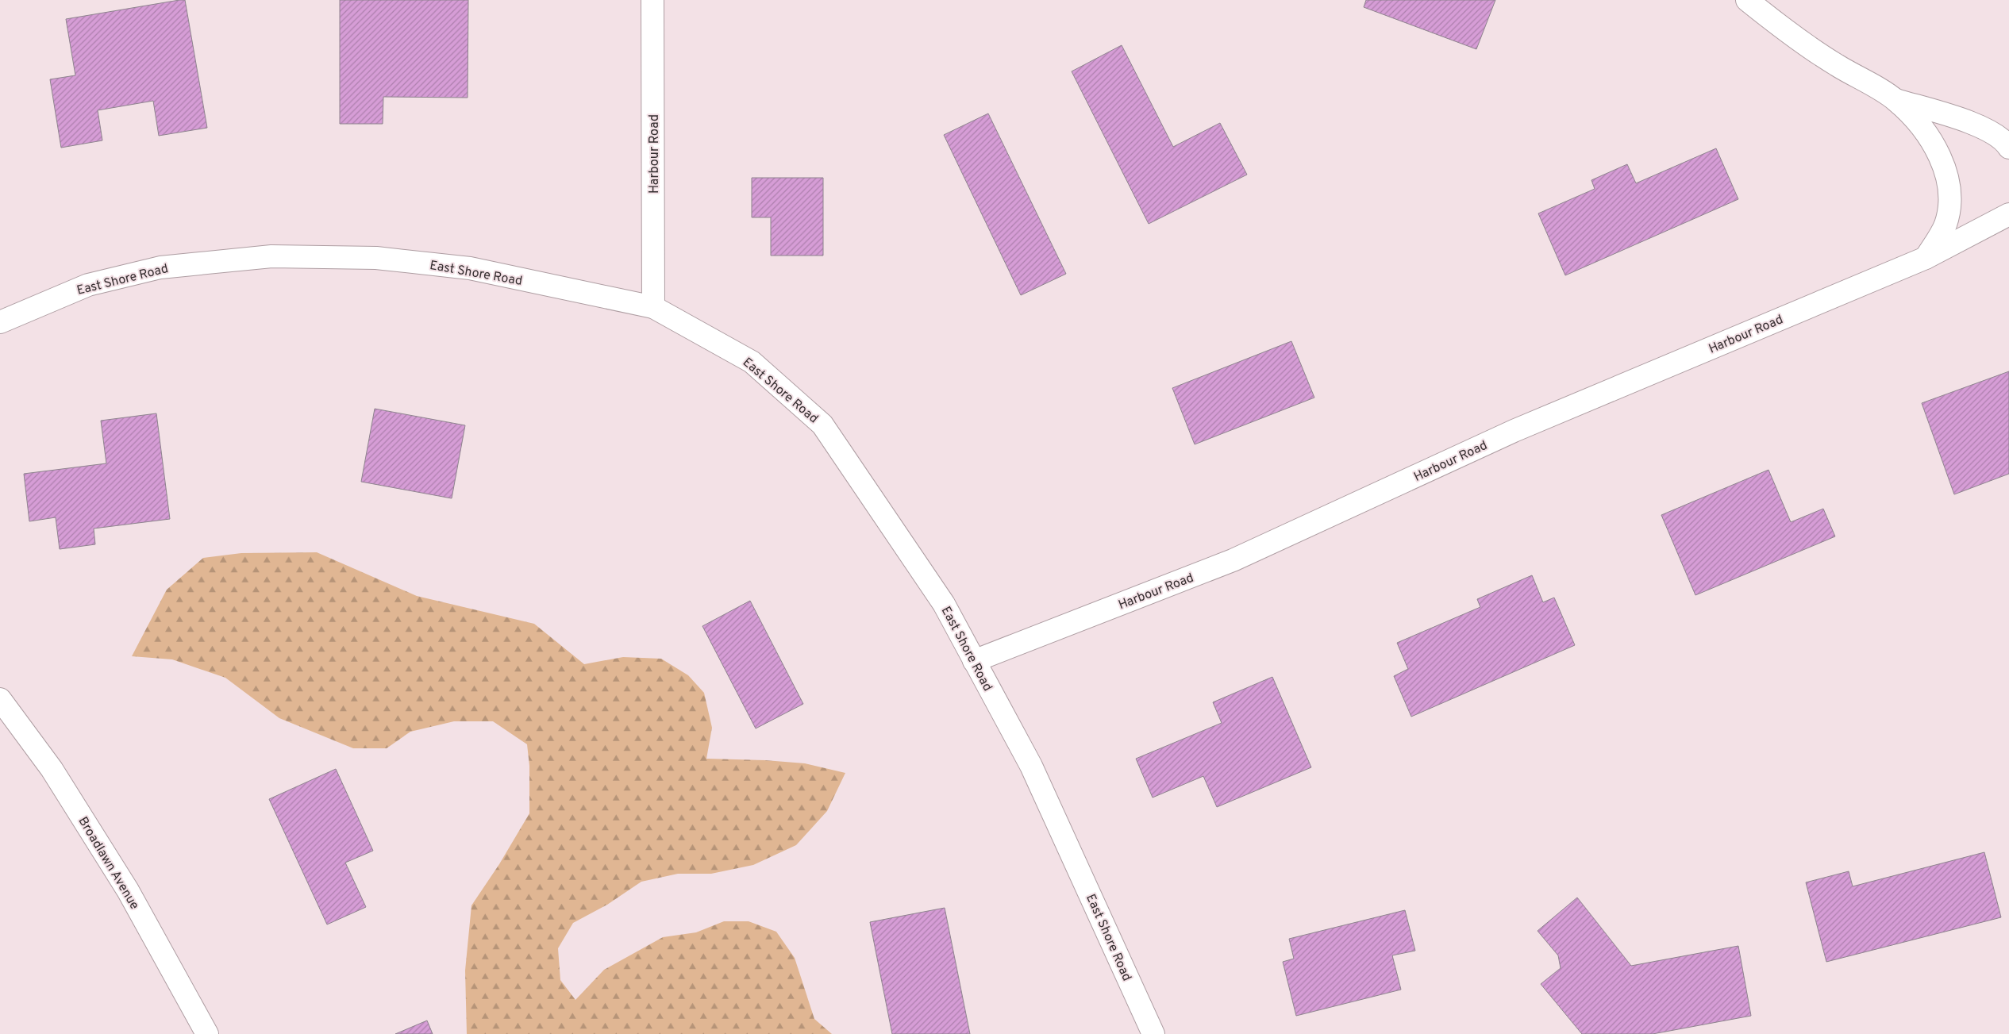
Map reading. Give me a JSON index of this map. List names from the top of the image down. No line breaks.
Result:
{"streets":{"street":["Harbour Road","East Shore Road","Broadlawn Avenue"]},"crossings":[["Harbour Road","East Shore Road"]]}
